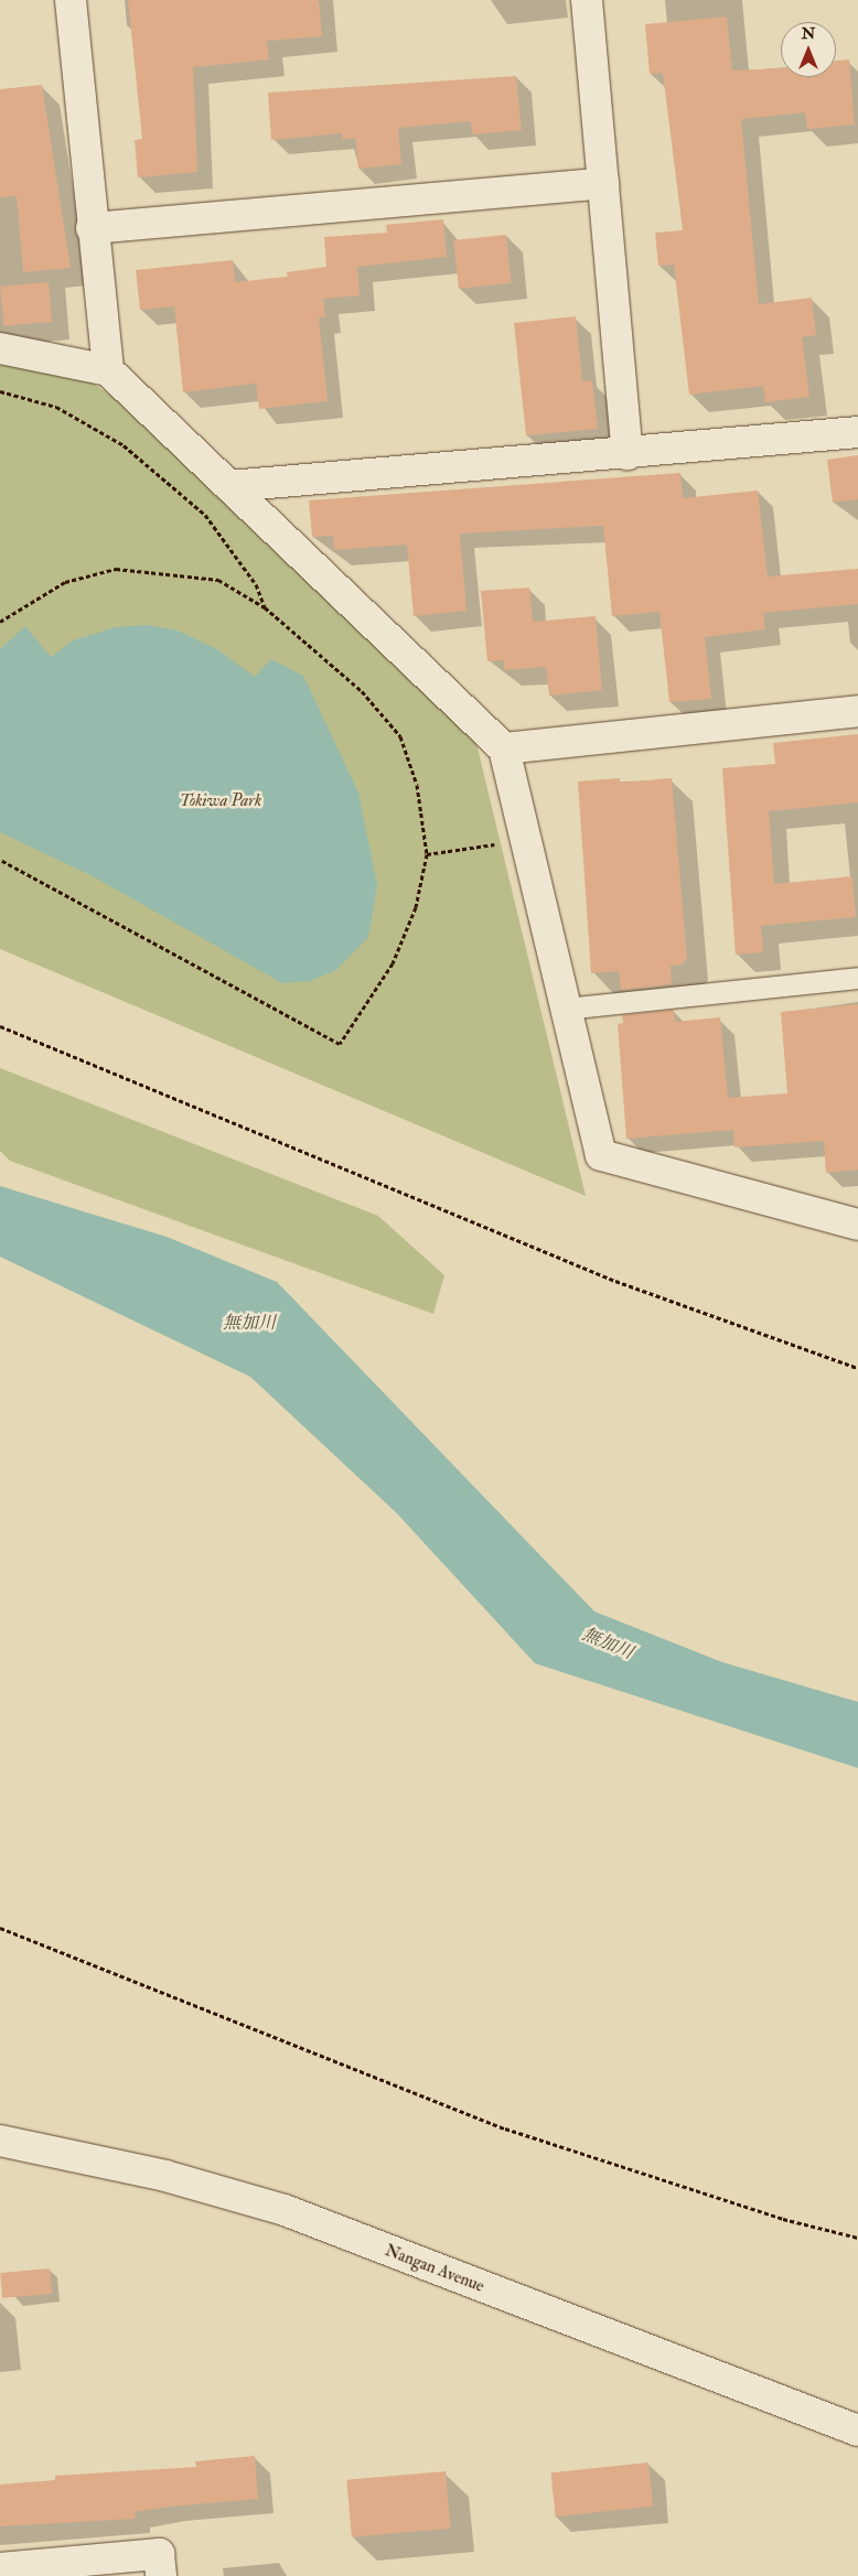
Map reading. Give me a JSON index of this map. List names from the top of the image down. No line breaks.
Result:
{"streets":{"street":["Nangan Avenue"]},"water":["無加川"],"parks":["Tokiwa Park"],"north":"top"}
